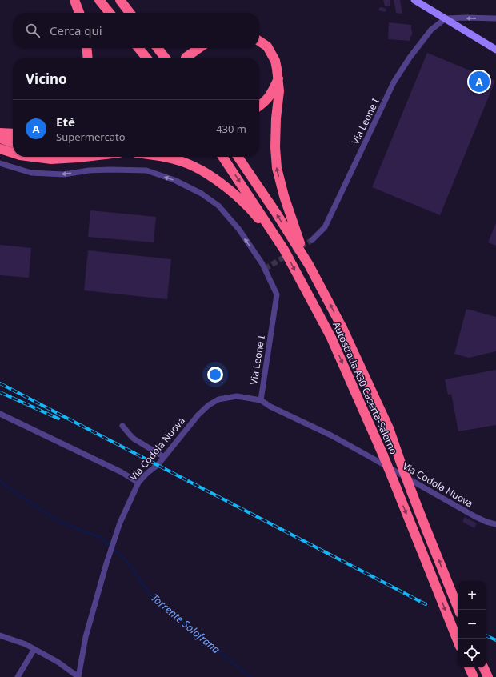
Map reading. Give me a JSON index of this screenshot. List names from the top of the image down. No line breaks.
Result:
{"streets":{"highway":["Autostrada A30 Caserta-Salerno"],"street":["Via Leone I","Via Codola Nuova"]},"crossings":[["Via Leone I","Via Codola Nuova"]],"water":["Torrente Solofrana"],"page":{"search":"Cerca qui","heading":"Vicino","pins":"A","list":[{"mark":"A","name":"Etè","note":"Supermercato","value":"430 m"}],"map_buttons":["+","−"]}}
